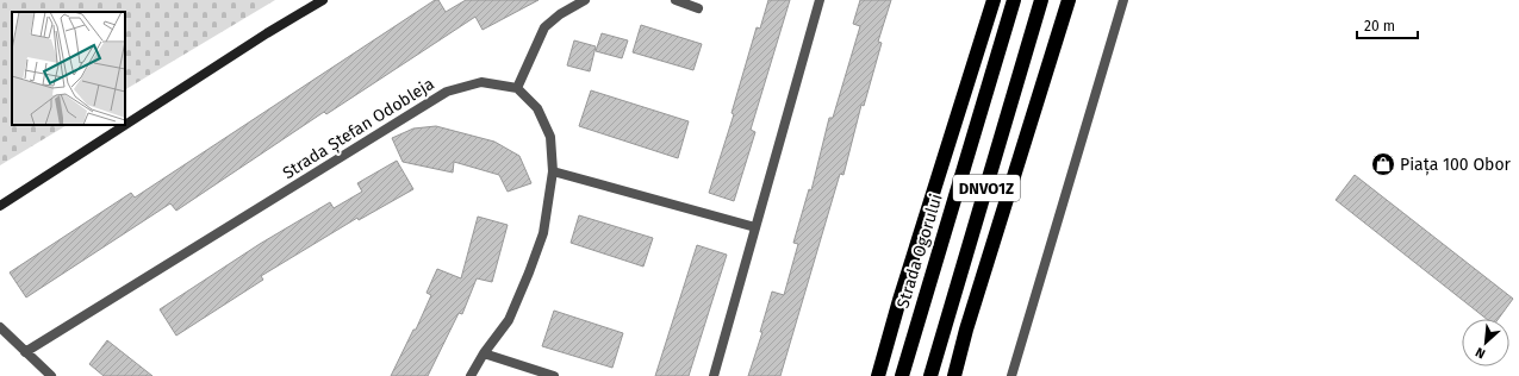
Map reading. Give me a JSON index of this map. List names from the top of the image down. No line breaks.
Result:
{"streets":{"highway":["DNVO1Z","Strada Ogorului"],"street":["Strada Ștefan Odobleja"]},"places":{"shop":["Piața 100 Obor"]},"scale_bar":"20 m","north":"bottom left"}
